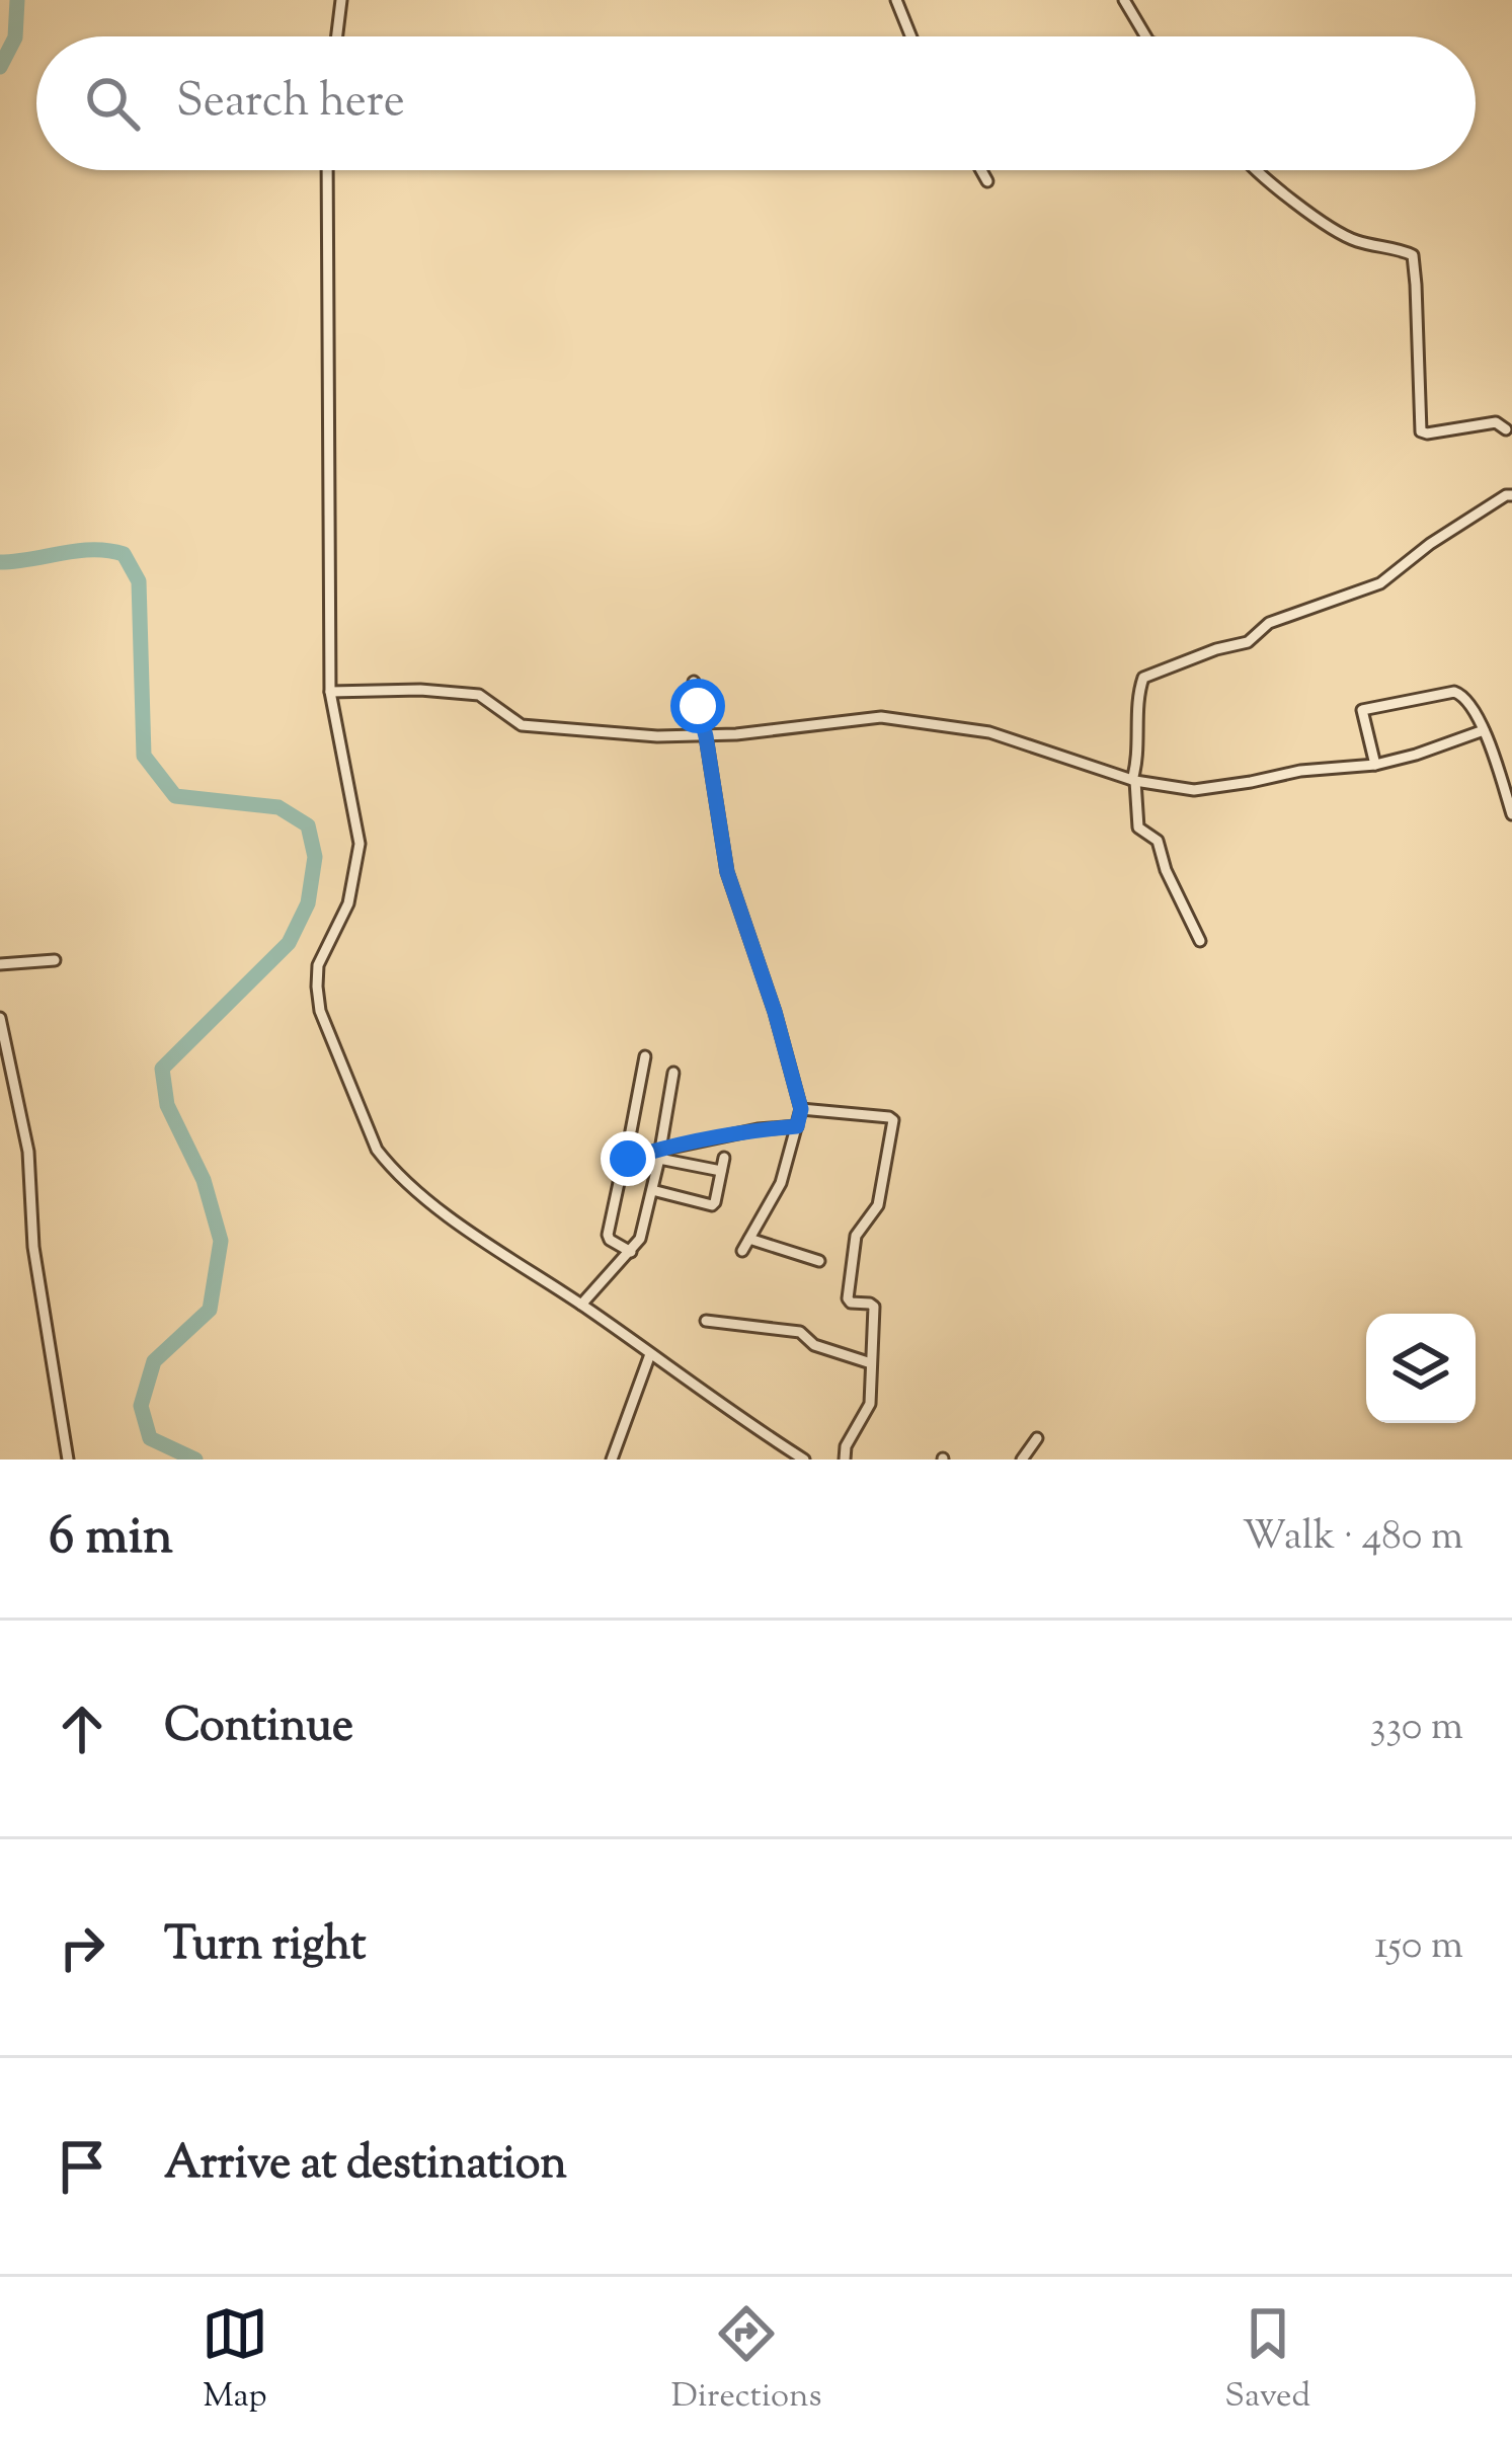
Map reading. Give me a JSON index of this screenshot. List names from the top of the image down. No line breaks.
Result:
{"page":{"search":"Search here","heading":["6 min","Walk · 480 m"],"list":[["Continue","330 m"],["Turn right","150 m"],"Arrive at destination"],"nav":["Map","Directions","Saved"]}}
